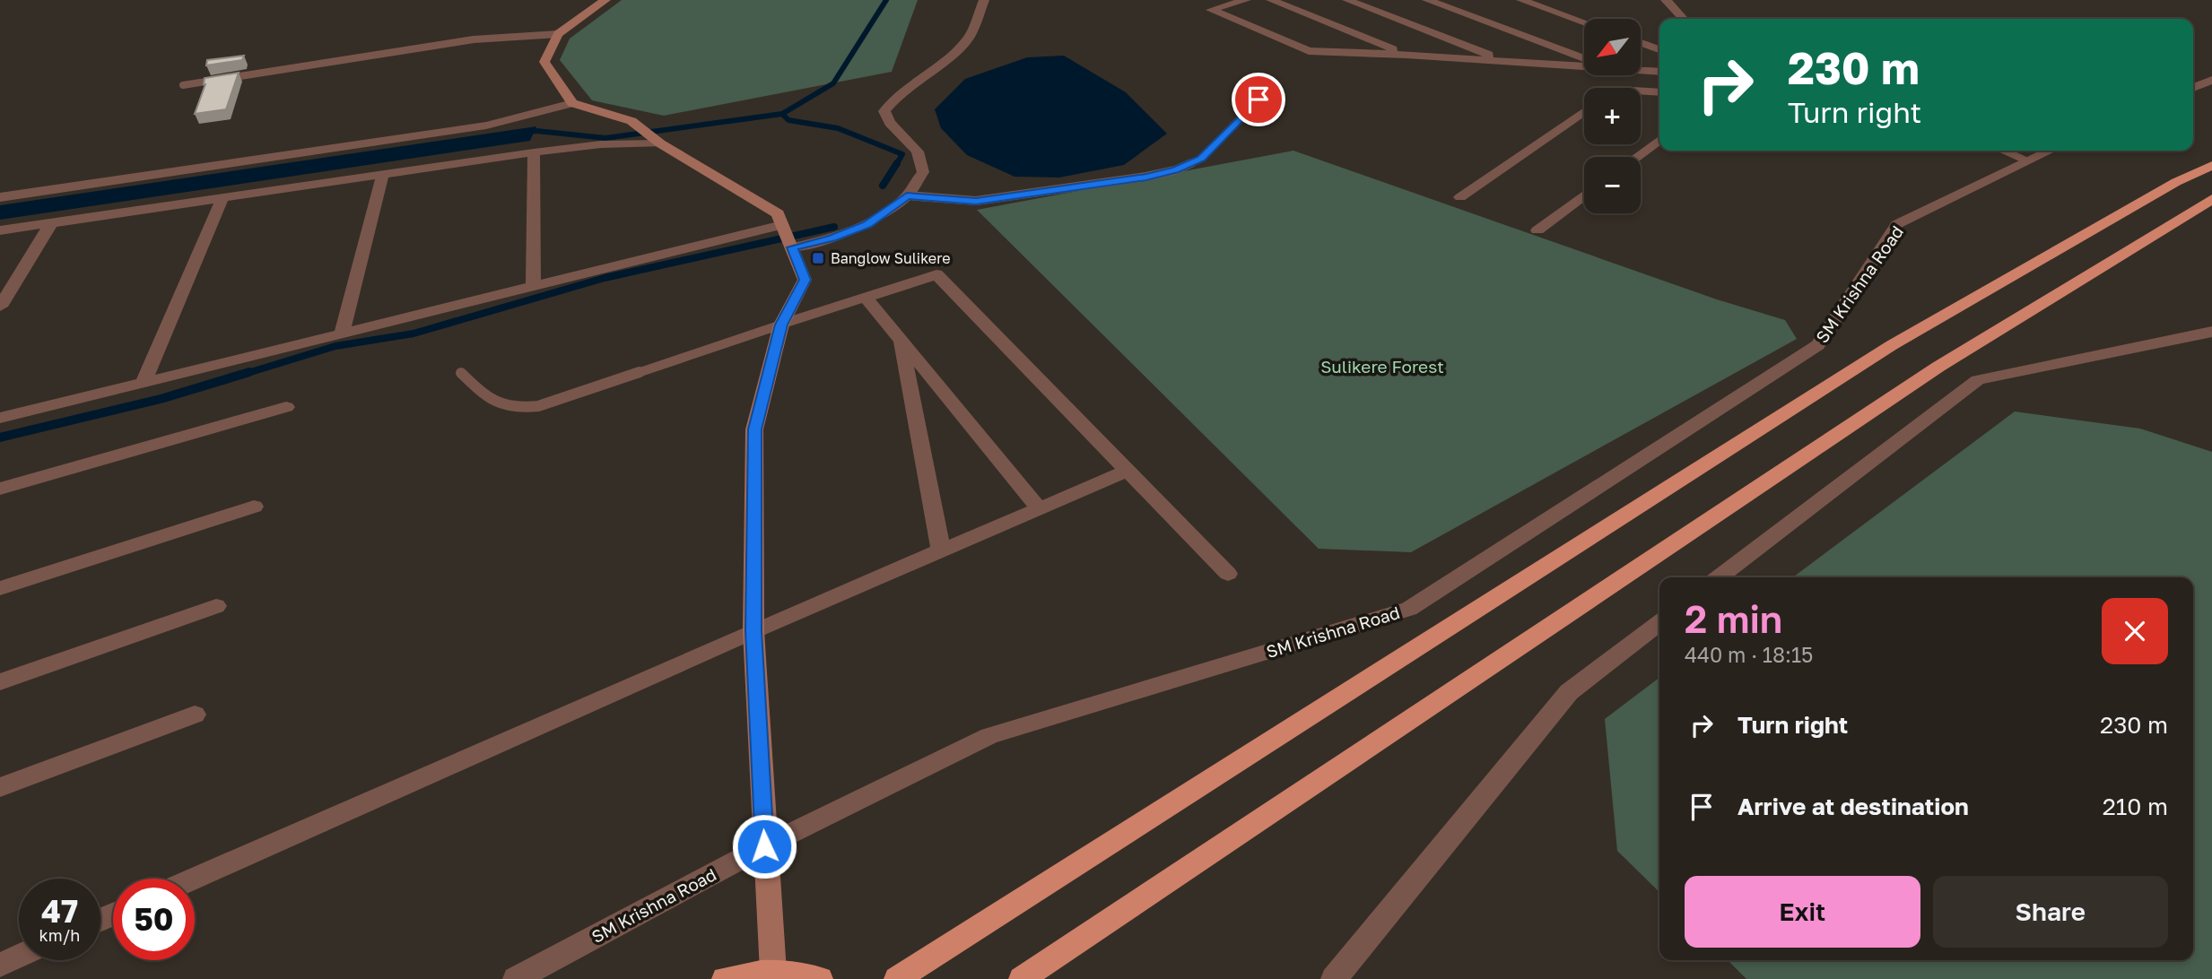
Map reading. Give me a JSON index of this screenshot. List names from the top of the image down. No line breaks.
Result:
{"streets":{"street":["SM Krishna Road"]},"parks":["Sulikere Forest"],"places":{"transit":["Banglow Sulikere"]},"north":"bottom left","page":{"map_buttons":["+","−"],"turn":["230 m","Turn right"],"heading":["2 min","440 m · 18:15"],"list":[{"name":"Turn right","value":"230 m"},{"name":"Arrive at destination","value":"210 m"}],"buttons":["Exit","Share"],"speed":"47 km/h","limit":"50"}}
